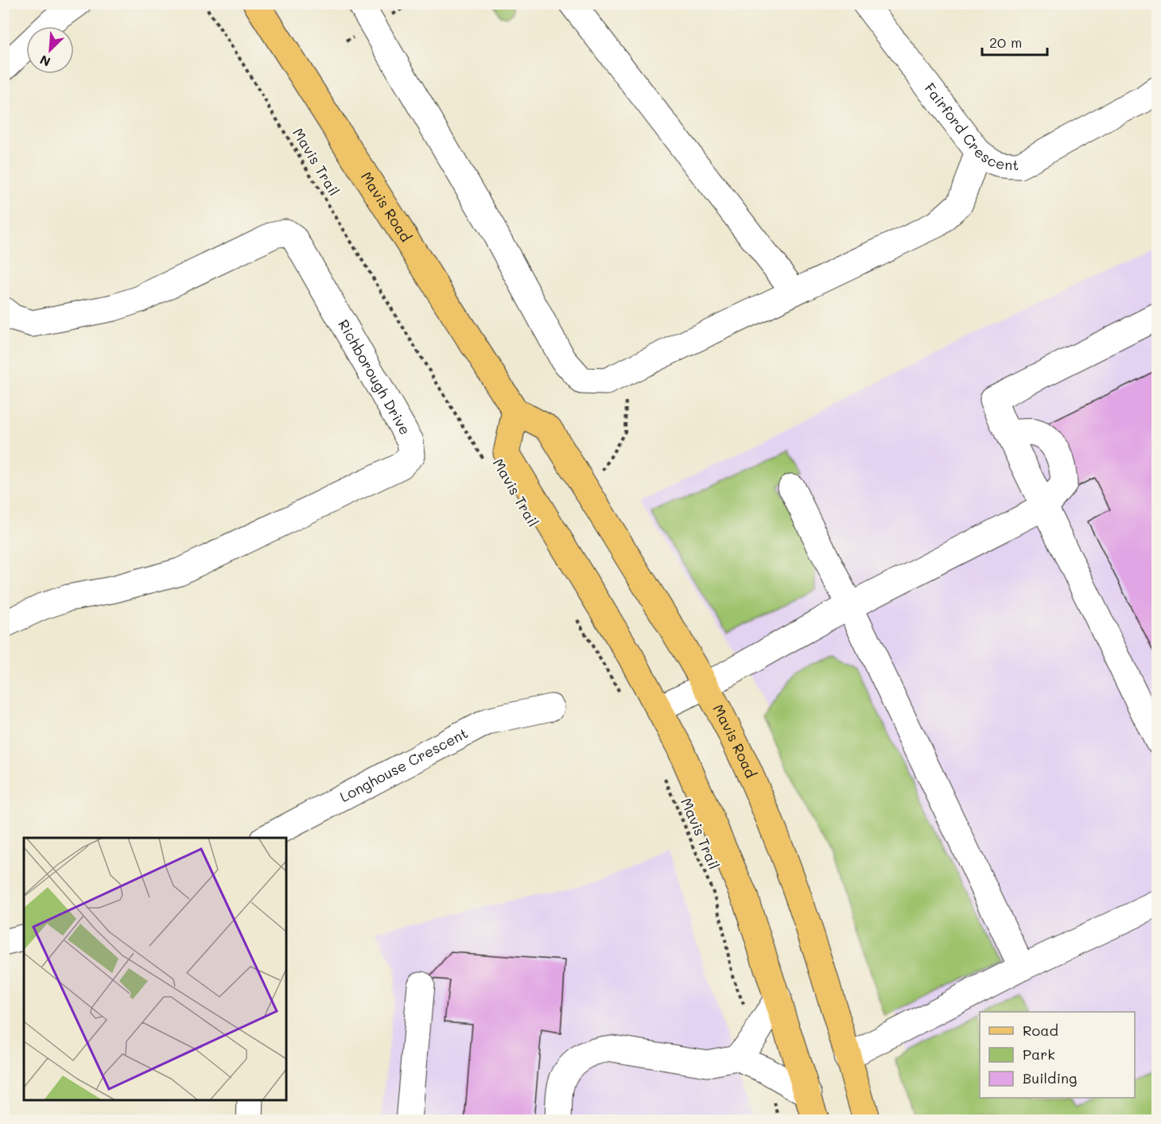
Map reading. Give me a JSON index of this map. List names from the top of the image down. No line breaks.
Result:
{"streets":{"main road":["Mavis Road"],"street":["Fairford Crescent","Richborough Drive","Longhouse Crescent"],"path":["Mavis Trail"]},"legend":["Road","Park","Building"],"scale_bar":"20 m","north":"bottom left"}
